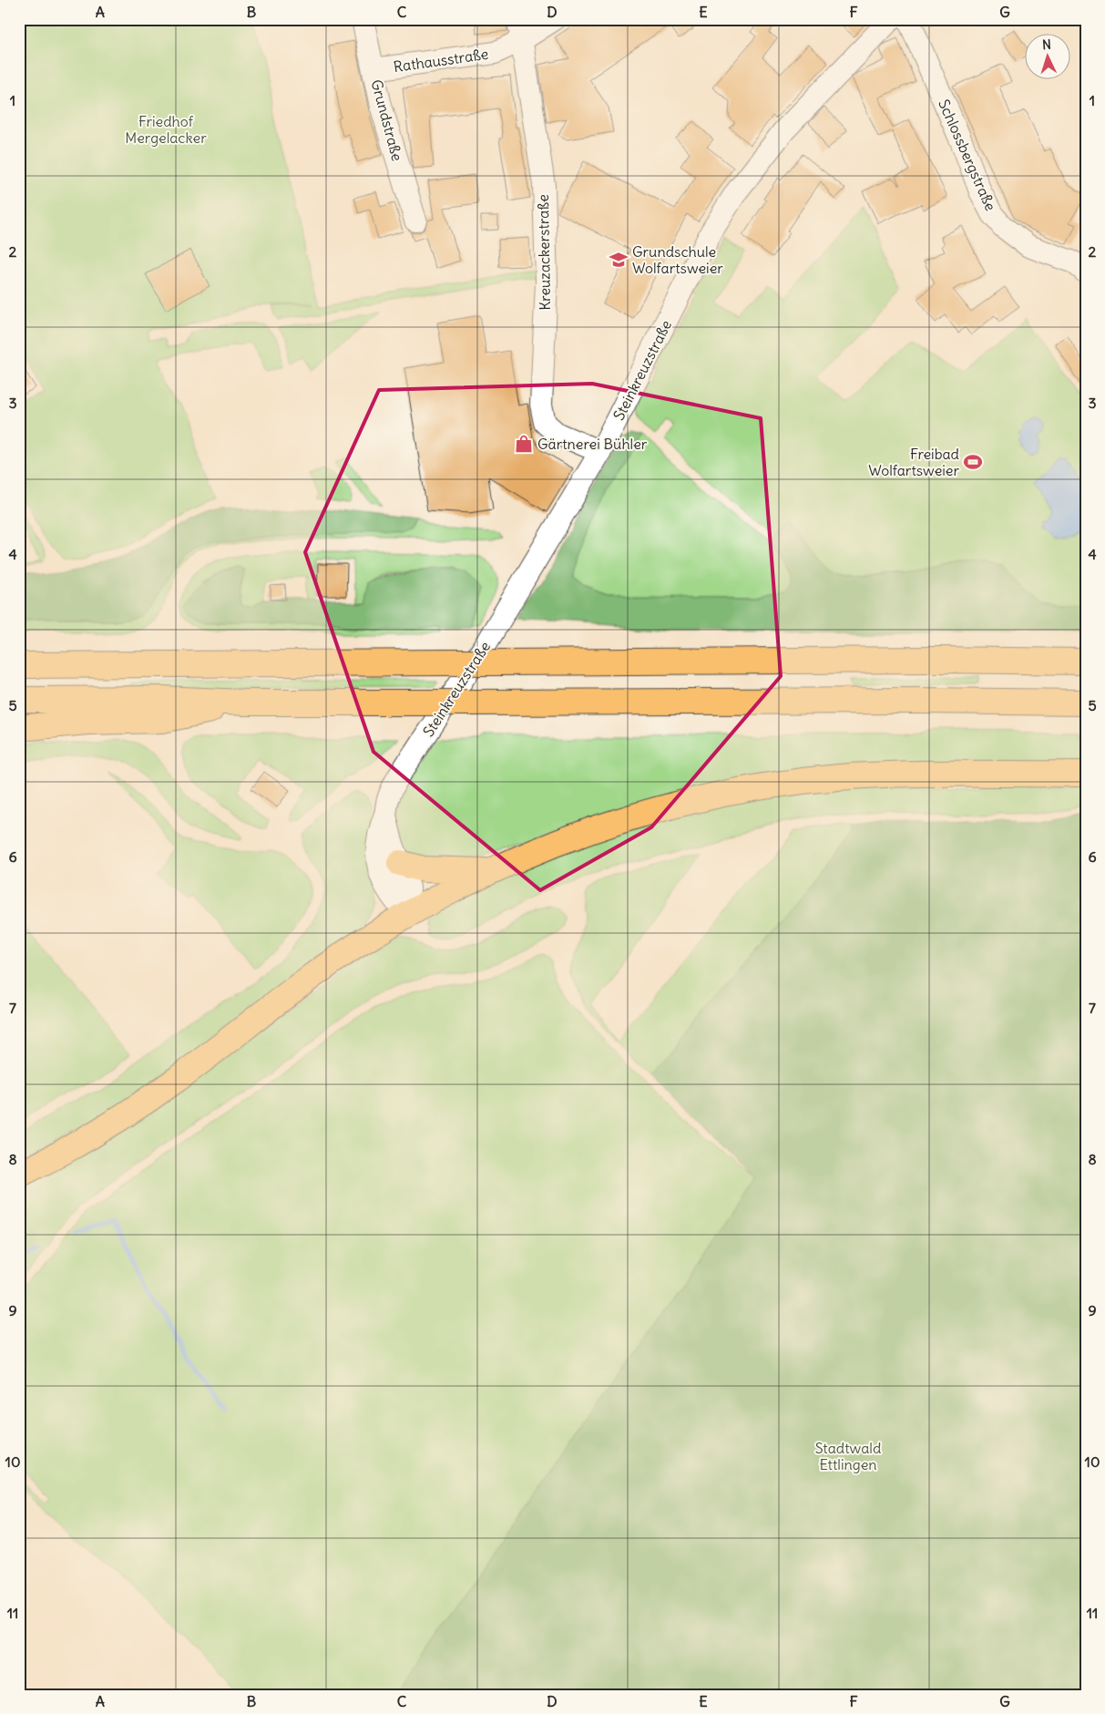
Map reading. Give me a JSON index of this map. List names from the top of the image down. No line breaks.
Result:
{"streets":{"street":["Rathausstraße","Grundstraße","Schlossbergstraße","Kreuzackerstraße","Steinkreuzstraße"]},"crossings":[["Rathausstraße","Grundstraße"],["Rathausstraße","Kreuzackerstraße"],["Kreuzackerstraße","Steinkreuzstraße"]],"parks":["Friedhof Mergelacker","Stadtwald Ettlingen"],"places":{"school or university":["Grundschule Wolfartsweier"],"shop":["Gärtnerei Bühler"],"sports":["Freibad Wolfartsweier"]},"north":"top","grid":{"columns":["A","B","C","D","E","F","G"],"rows":["1","2","3","4","5","6","7","8","9","10","11"]}}
